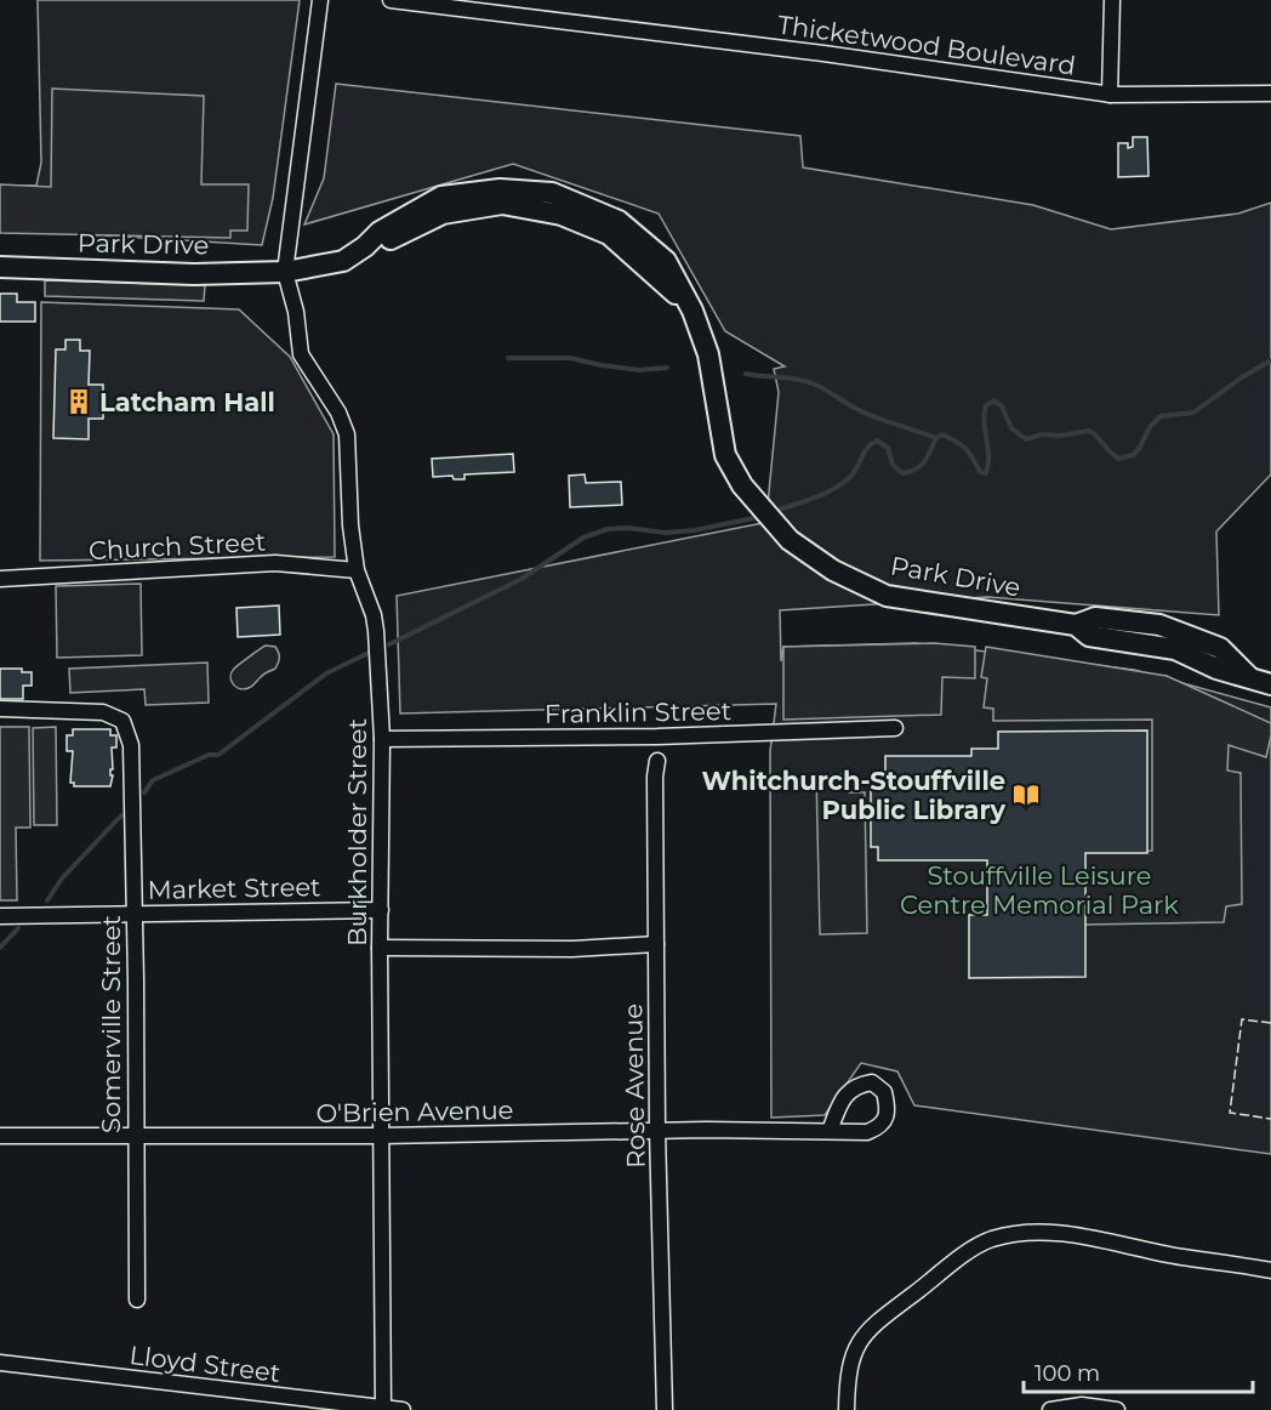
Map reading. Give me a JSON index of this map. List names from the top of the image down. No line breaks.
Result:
{"streets":{"street":["Thicketwood Boulevard","Park Drive","Church Street","Franklin Street","Burkholder Street","Market Street","Somerville Street","Rose Avenue","O'Brien Avenue","Lloyd Street"]},"crossings":[["Park Drive","Burkholder Street"],["Church Street","Burkholder Street"],["Franklin Street","Burkholder Street"],["Burkholder Street","Market Street"],["Burkholder Street","O'Brien Avenue"],["Burkholder Street","Lloyd Street"],["Market Street","Somerville Street"],["Somerville Street","O'Brien Avenue"],["Rose Avenue","O'Brien Avenue"]],"parks":["Stouffville Leisure Centre Memorial Park"],"places":{"building":["Latcham Hall"],"library":["Whitchurch-Stouffville Public Library"]},"scale_bar":"100 m"}
